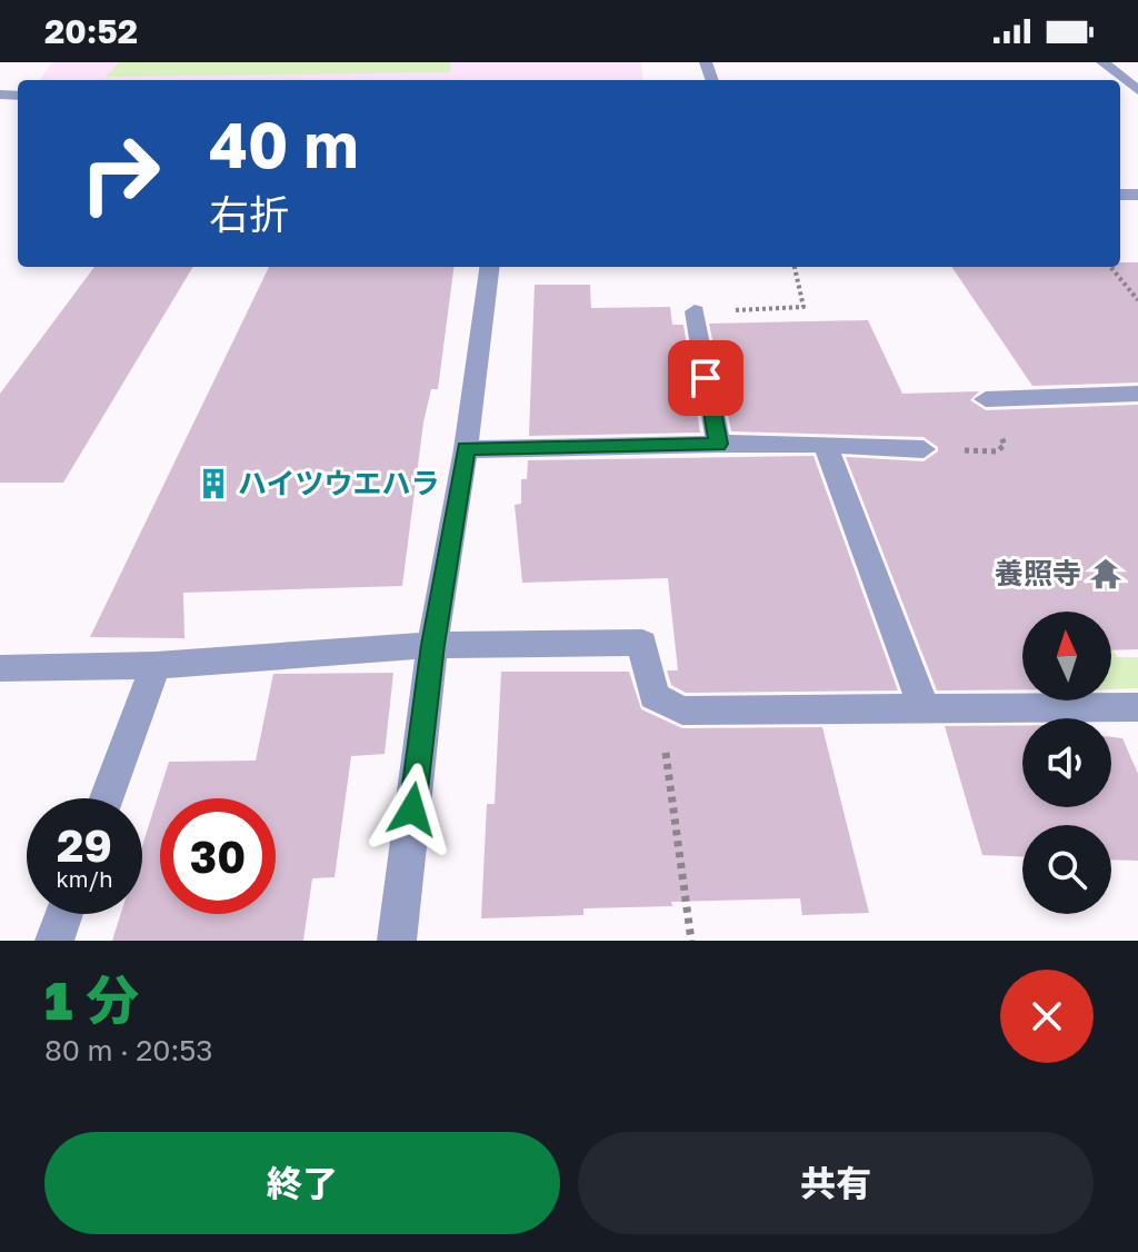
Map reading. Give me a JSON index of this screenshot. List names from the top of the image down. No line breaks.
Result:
{"places":{"building":["ハイツウエハラ"],"temple":["養照寺"]},"north":"top","page":{"status":"20:52","turn":["40 m","右折"],"speed":"29 km/h","limit":"30","heading":["1 分","80 m · 20:53"],"buttons":["終了","共有"]}}
